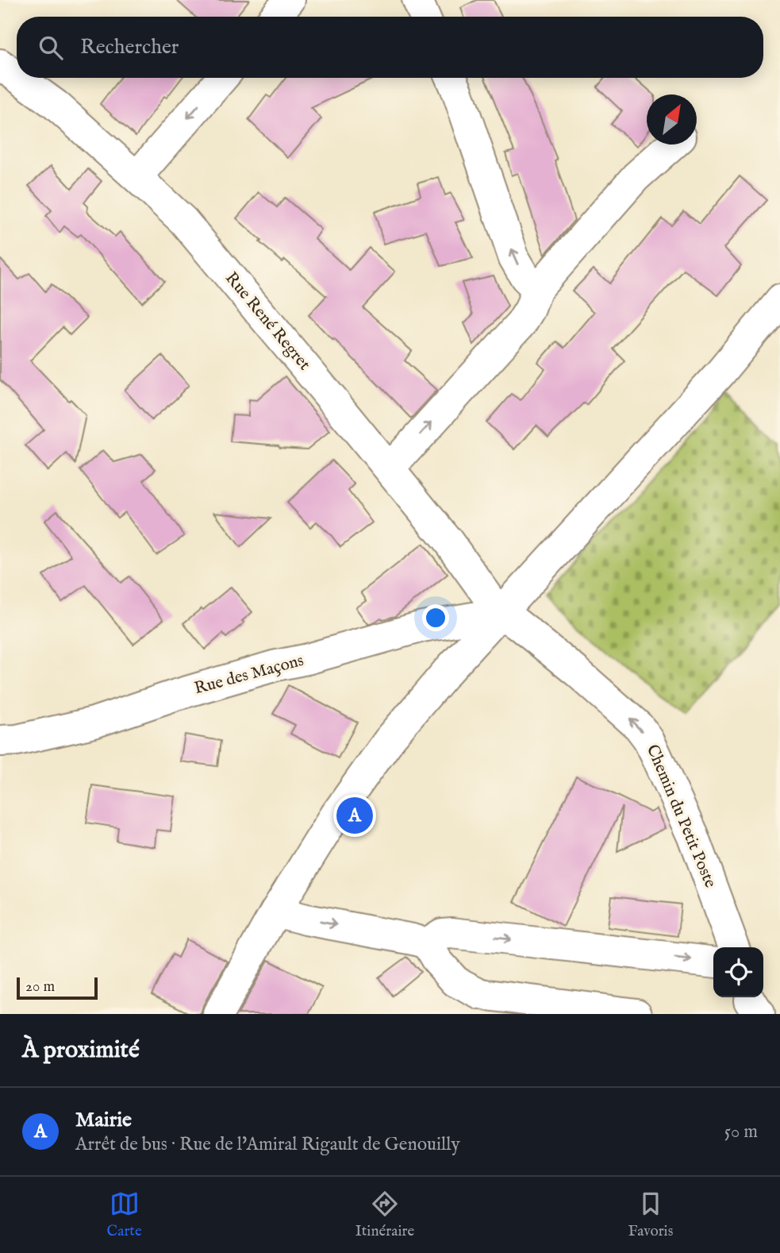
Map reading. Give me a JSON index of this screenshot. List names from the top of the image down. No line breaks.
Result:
{"streets":{"street":["Rue René Regret","Rue des Maçons","Chemin du Petit Poste"]},"crossings":[["Rue René Regret","Rue des Maçons"],["Rue René Regret","Chemin du Petit Poste"],["Rue des Maçons","Chemin du Petit Poste"]],"one_way":["Chemin du Petit Poste"],"scale_bar":"20 m","north":"top right","page":{"search":"Rechercher","pins":"A","scale":"20 m","heading":"À proximité","list":[{"mark":"A","name":"Mairie","note":"Arrêt de bus · Rue de l'Amiral Rigault de Genouilly","value":"50 m"}],"nav":["Carte","Itinéraire","Favoris"]}}
